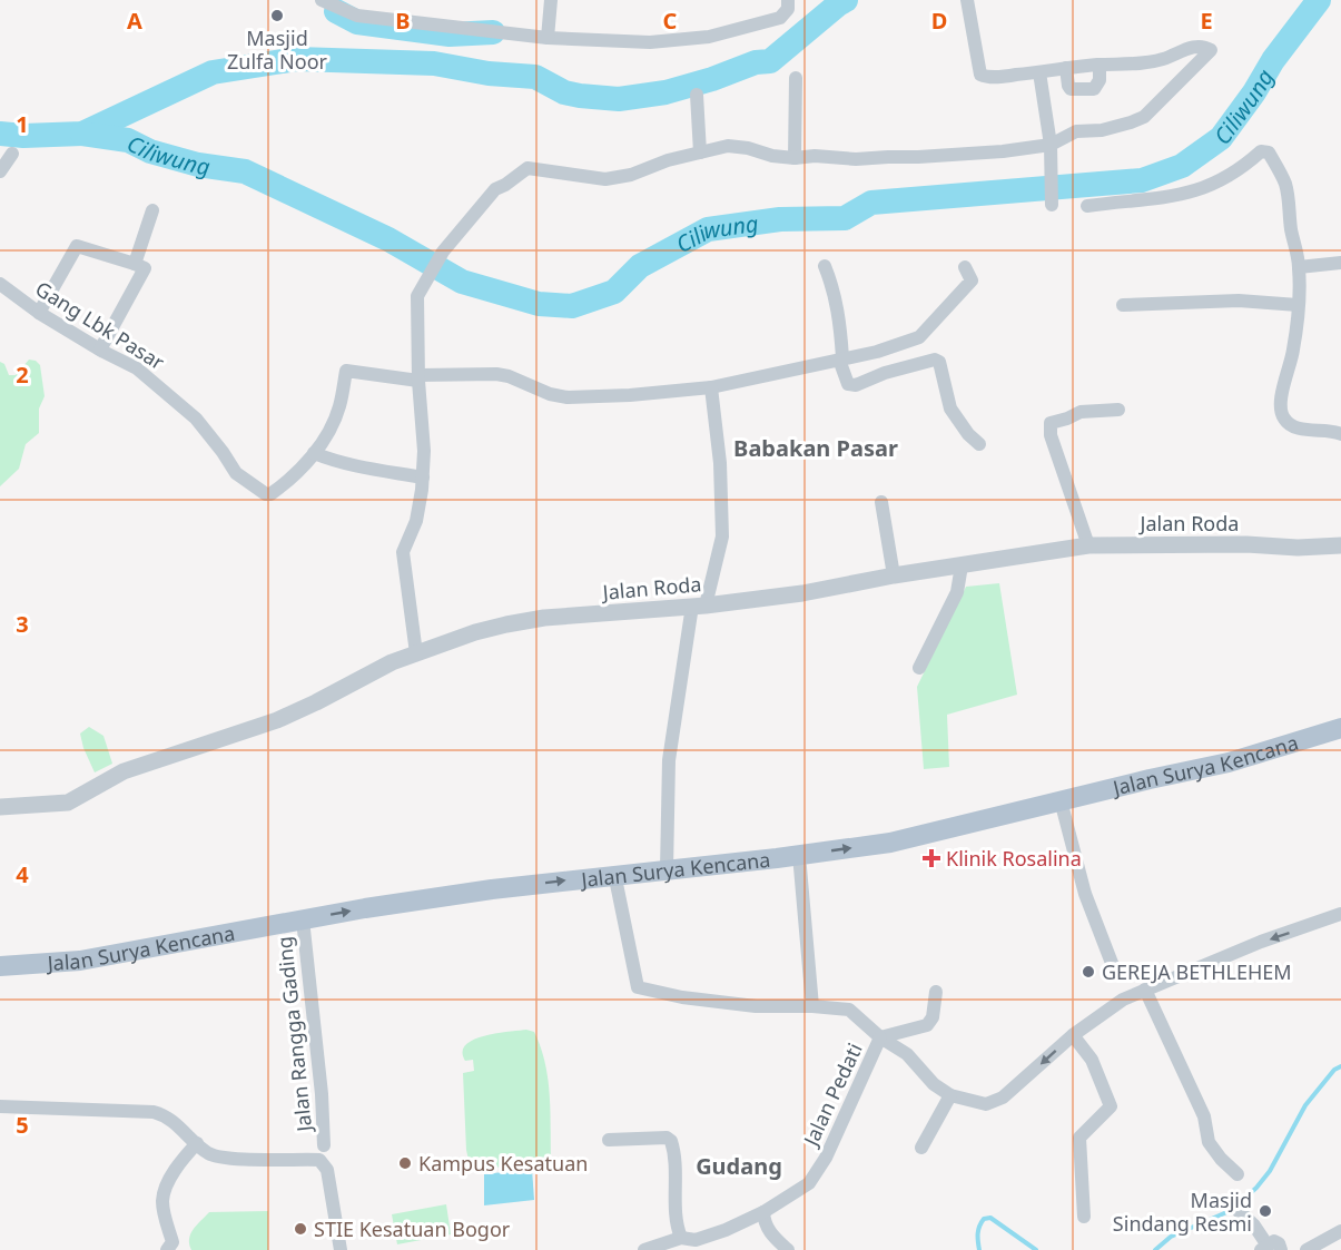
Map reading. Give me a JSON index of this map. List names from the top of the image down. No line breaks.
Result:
{"streets":{"main road":["Jalan Surya Kencana"],"street":["Gang Lbk Pasar","Jalan Roda","Jalan Rangga Gading","Jalan Pedati"]},"crossings":[["Jalan Surya Kencana","Jalan Rangga Gading"]],"one_way":["Jalan Surya Kencana"],"districts":["Babakan Pasar","Gudang"],"water":["Ciliwung"],"places":{"other":["Masjid Zulfa Noor","GEREJA BETHLEHEM","Kampus Kesatuan","Masjid Sindang Resmi","STIE Kesatuan Bogor"],"health":["Klinik Rosalina"]},"grid":{"columns":["A","B","C","D","E"],"rows":["1","2","3","4","5"]}}
